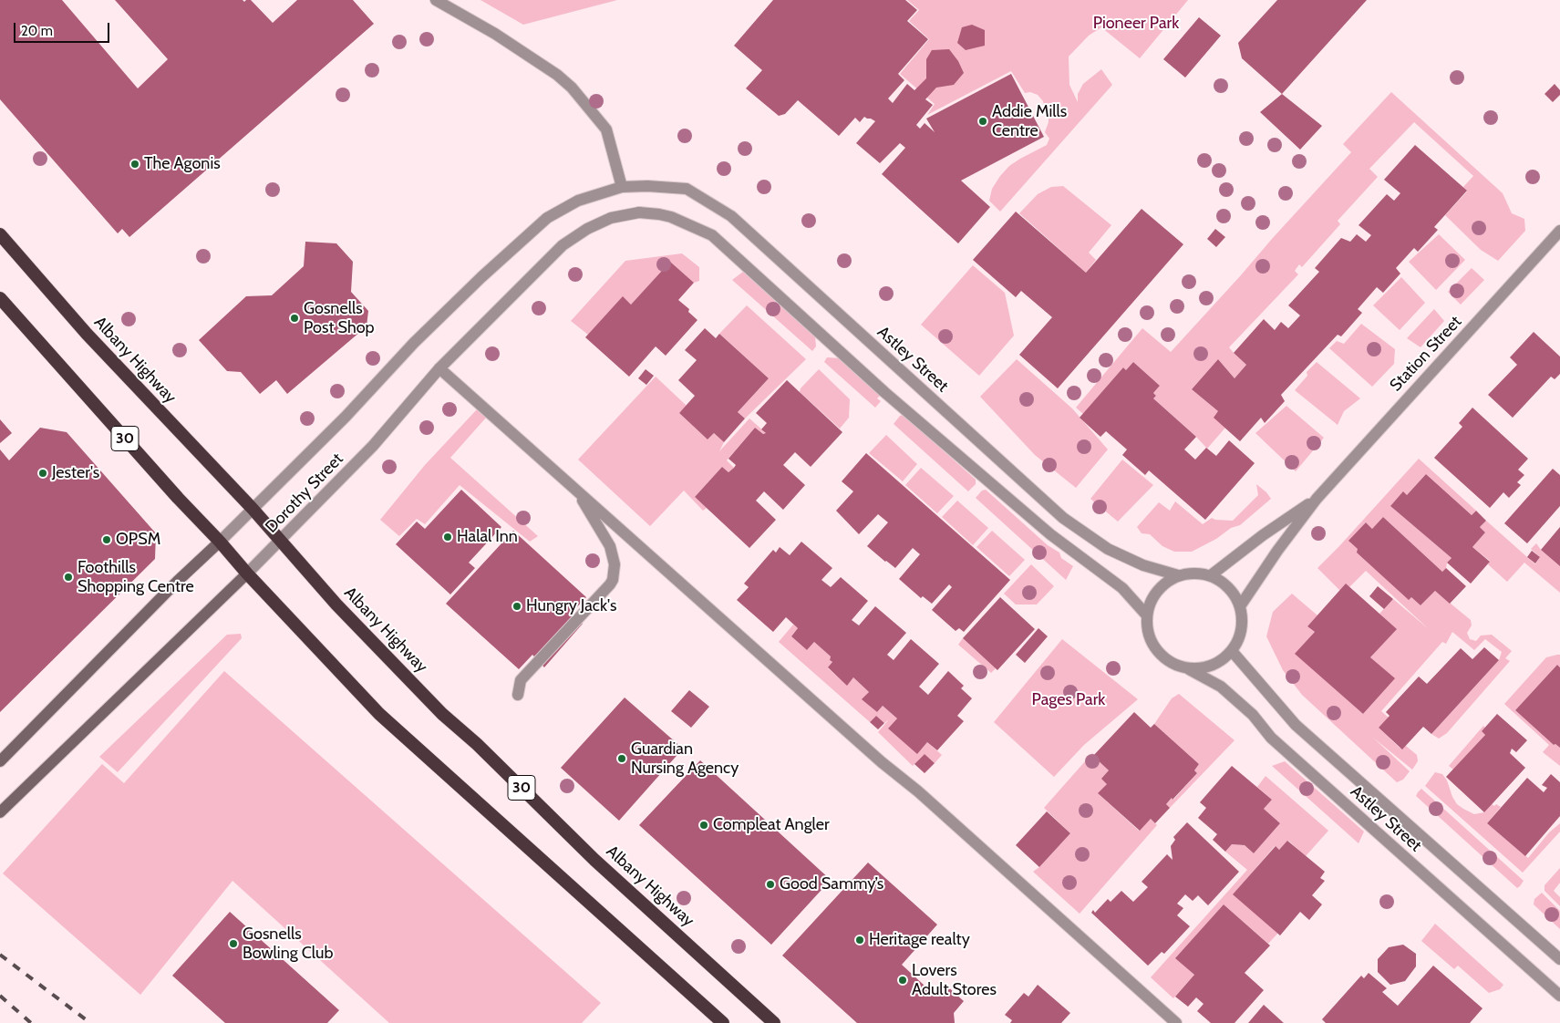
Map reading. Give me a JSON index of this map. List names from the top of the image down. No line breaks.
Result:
{"streets":{"highway":["Albany Highway","30"],"main road":["Dorothy Street"],"street":["Station Street","Astley Street"]},"crossings":[["Station Street","Astley Street"],["Station Street","Dorothy Street"],["Astley Street","Dorothy Street"],["Albany Highway","Dorothy Street"],["30","Dorothy Street"]],"parks":["Pioneer Park","Pages Park"],"places":["Addie Mills Centre","The Agonis","Gosnells Post Shop","Jester's","Halal Inn","OPSM","Foothills Shopping Centre","Hungry Jack's","Guardian Nursing Agency","Compleat Angler","Good Sammy’s","Heritage realty","Gosnells Bowling Club","Lovers Adult Stores"],"scale_bar":"20 m"}
